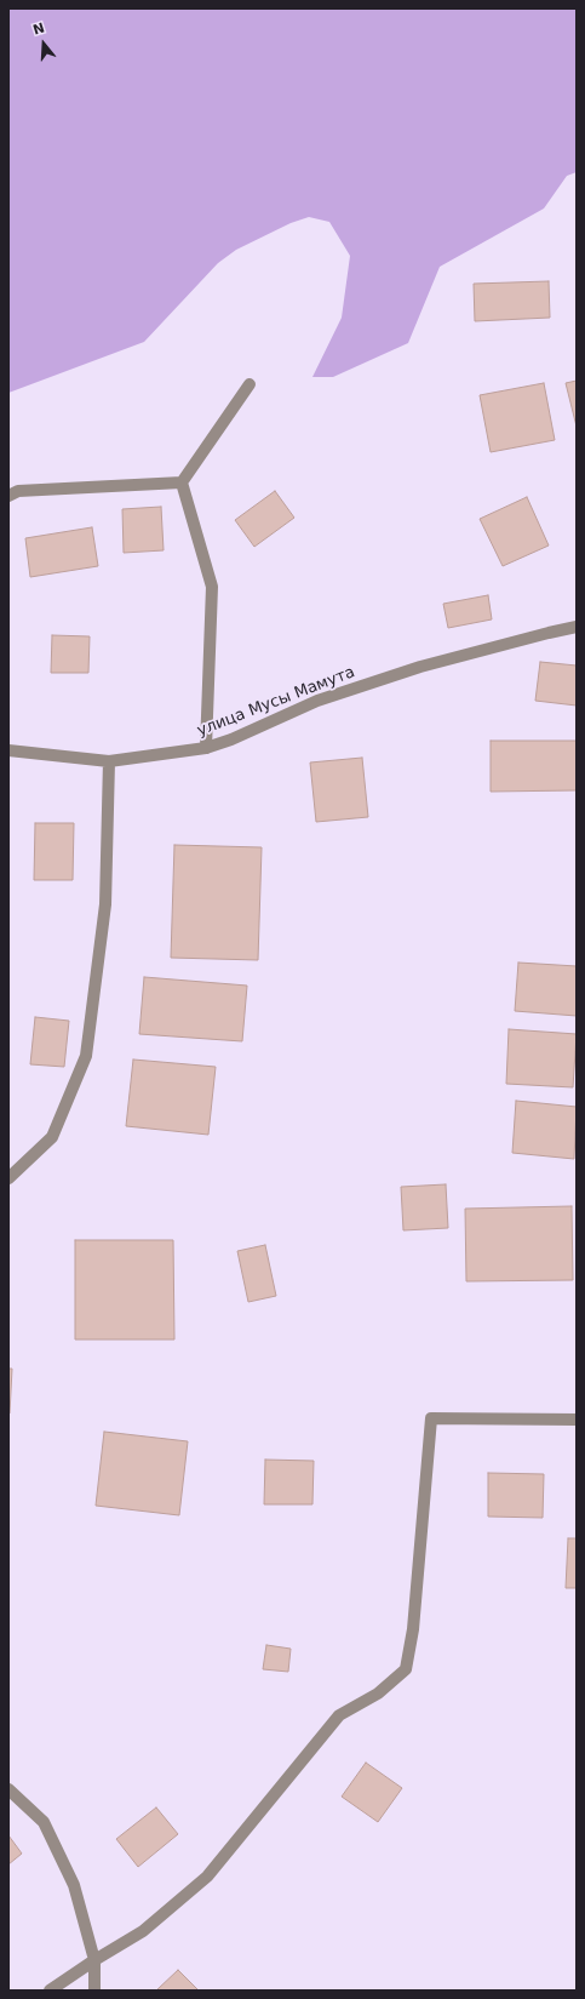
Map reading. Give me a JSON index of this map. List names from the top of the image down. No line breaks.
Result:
{"streets":{"street":["улица Мусы Мамута"]},"north":"top"}
